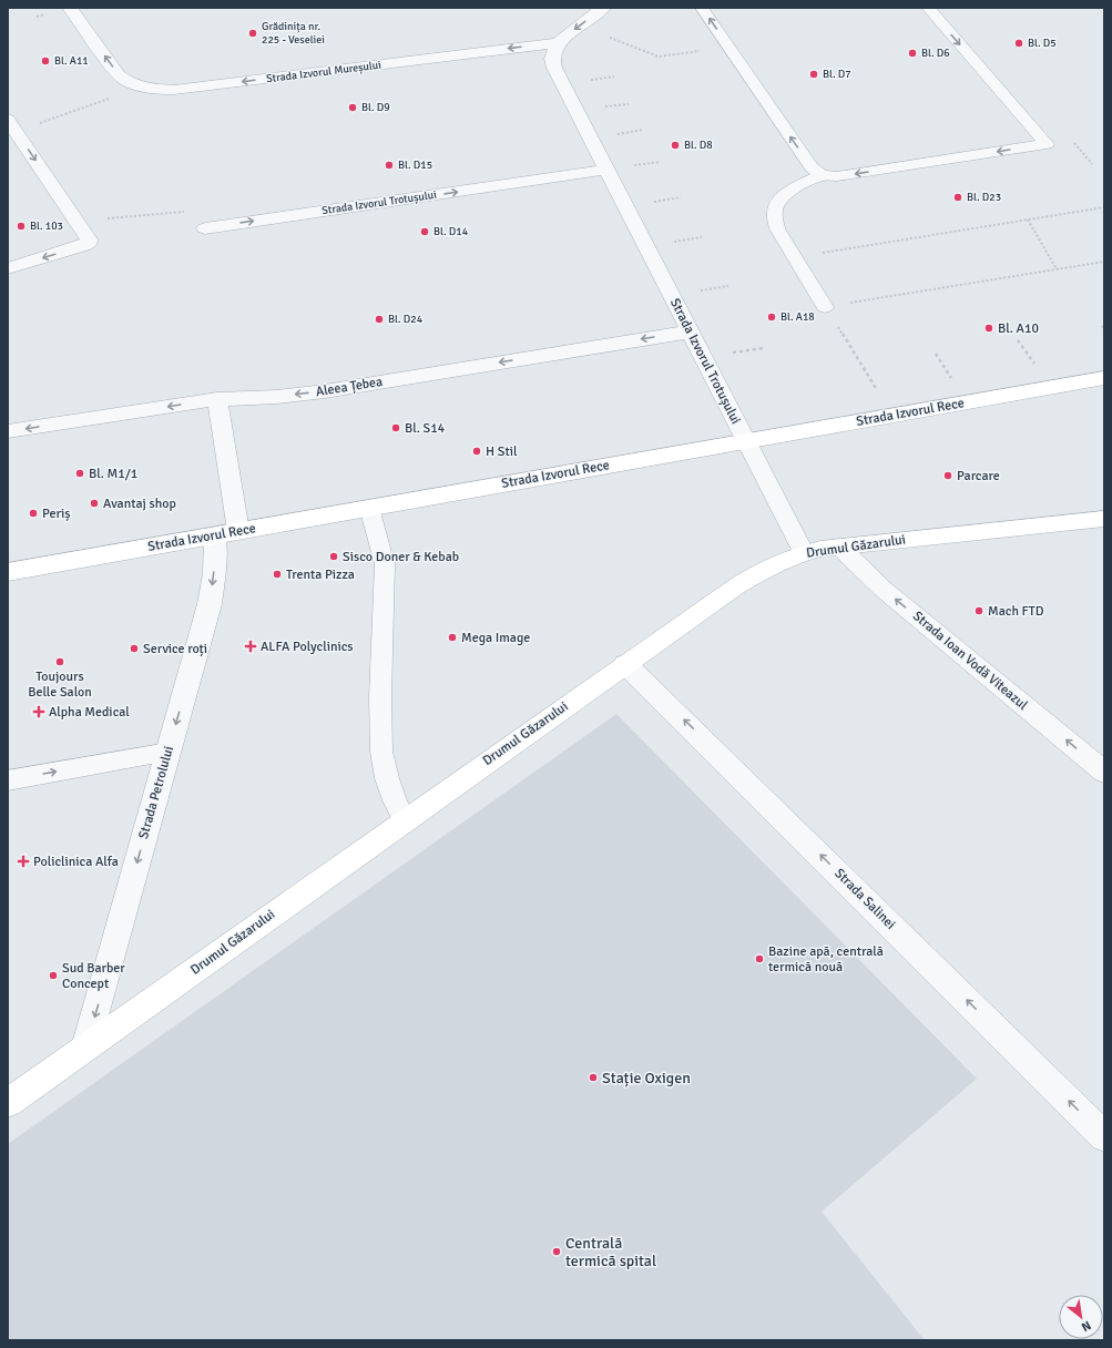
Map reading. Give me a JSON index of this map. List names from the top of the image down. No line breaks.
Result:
{"streets":{"street":["Strada Izvorul Mureșului","Strada Izvorul Trotușului","Aleea Țebea","Strada Izvorul Rece","Drumul Găzarului","Strada Ioan Vodă Viteazul","Strada Petrolului","Strada Salinei"]},"crossings":[["Strada Izvorul Mureșului","Strada Izvorul Trotușului"],["Strada Izvorul Trotușului","Aleea Țebea"],["Strada Izvorul Trotușului","Strada Izvorul Rece"],["Strada Izvorul Trotușului","Drumul Găzarului"],["Aleea Țebea","Strada Petrolului"],["Strada Izvorul Rece","Strada Petrolului"],["Drumul Găzarului","Strada Ioan Vodă Viteazul"],["Drumul Găzarului","Strada Petrolului"],["Drumul Găzarului","Strada Salinei"]],"one_way":["Strada Izvorul Mureșului","Strada Izvorul Trotușului","Aleea Țebea","Strada Ioan Vodă Viteazul","Strada Petrolului","Strada Salinei"],"places":{"other":["Grădinița nr. 225 - Veseliei","Bl. D5","Bl. D6","Bl. A11","Bl. D7","Bl. D9","Bl. D8","Bl. D15","Bl. D23","Bl. 103","Bl. D14","Bl. A18","Bl. D24","Bl. A10","Bl. S14","H Stil","Bl. M1/1","Parcare","Avantaj shop","Periș","Sisco Doner & Kebab","Trenta Pizza","Mach FTD","Mega Image","Service roți","Toujours Belle Salon","Bazine apă, centrală termică nouă","Sud Barber Concept","Stație Oxigen","Centrală termică spital"],"health":["ALFA Polyclinics","Alpha Medical","Policlinica Alfa"]},"north":"bottom right"}
